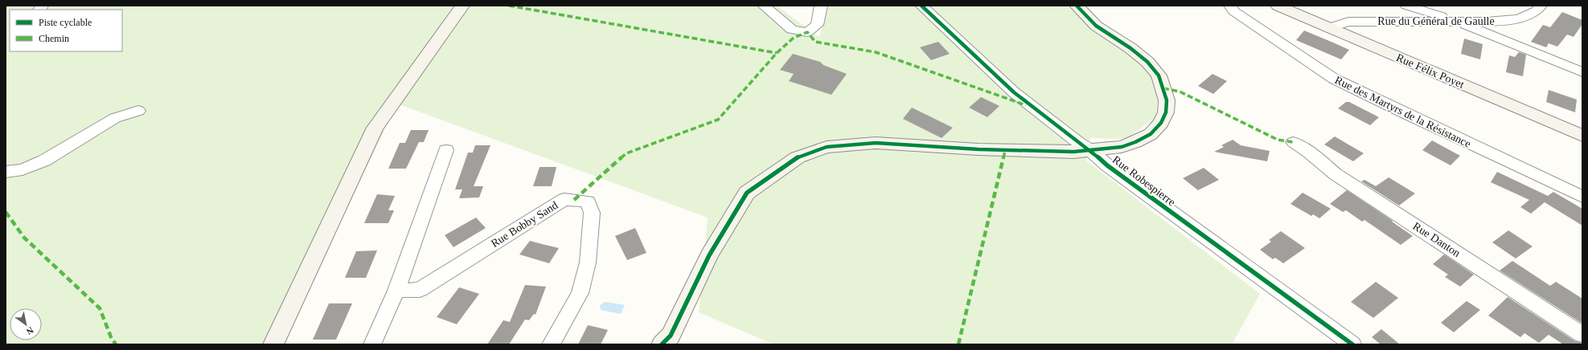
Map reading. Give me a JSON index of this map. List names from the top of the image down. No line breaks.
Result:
{"streets":{"street":["Rue du Général de Gaulle","Rue Félix Poyet","Rue des Martyrs de la Résistance","Rue Robespierre","Rue Bobby Sand","Rue Danton"]},"crossings":[["Rue du Général de Gaulle","Rue Félix Poyet"]],"legend":["Piste cyclable","Chemin"],"north":"bottom right"}
